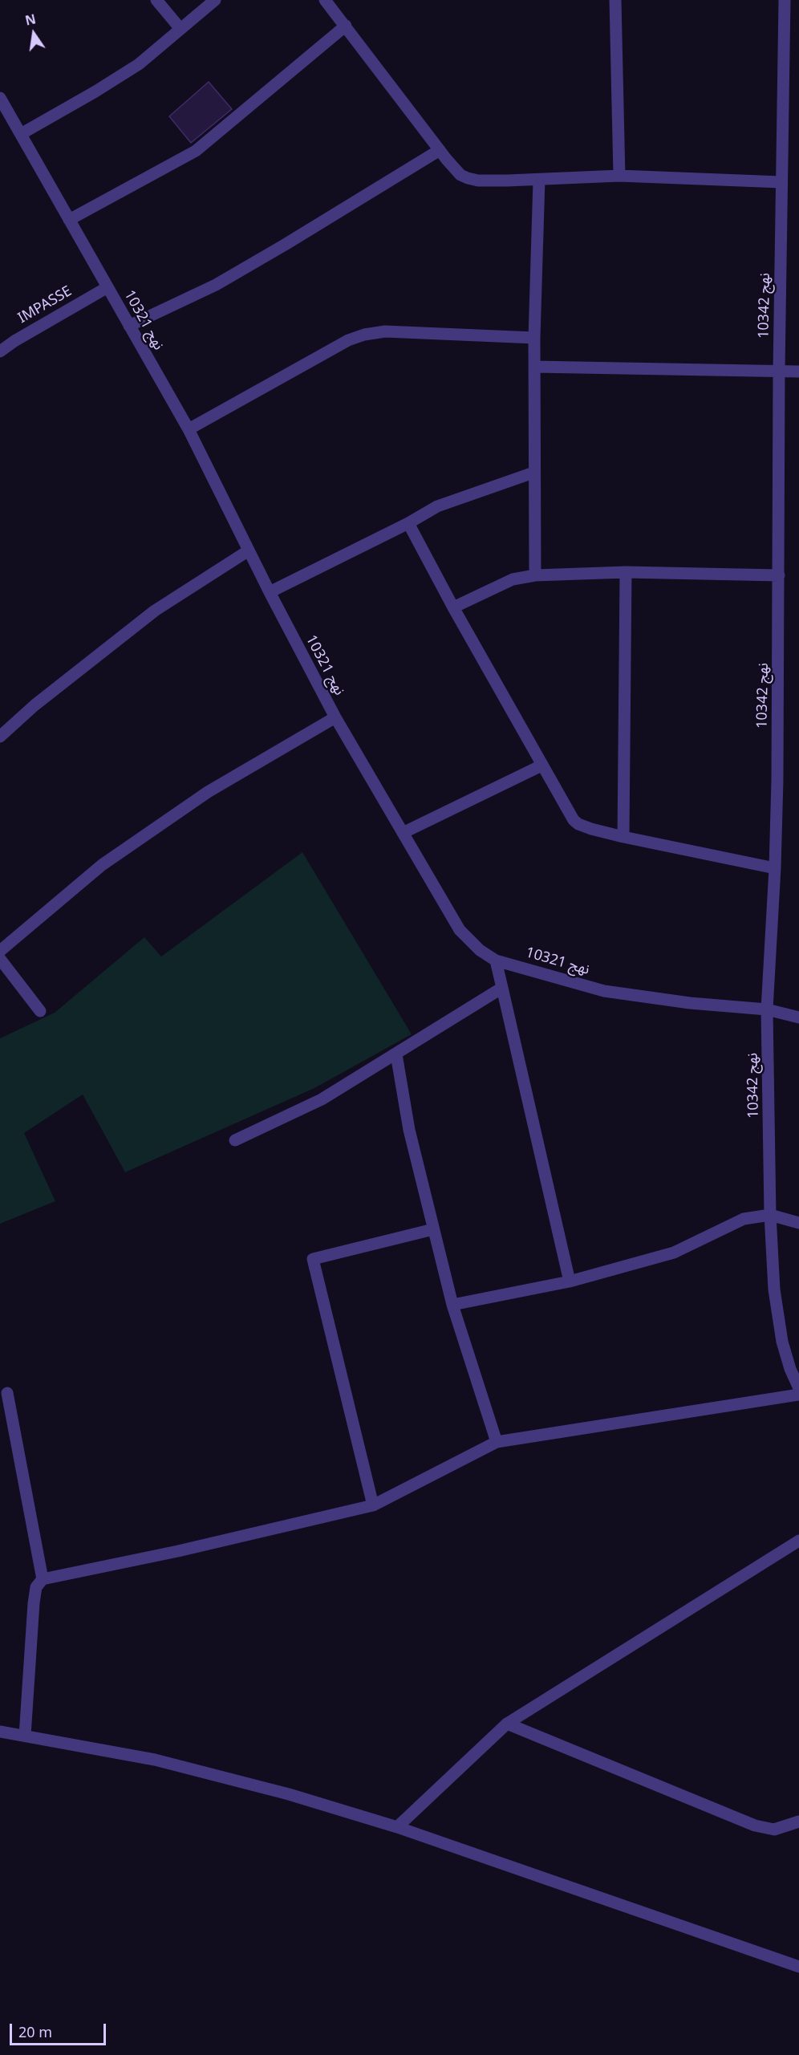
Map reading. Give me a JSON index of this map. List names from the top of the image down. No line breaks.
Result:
{"streets":{"street":["IMPASSE","نهج 10342","نهج 10321"]},"crossings":[["IMPASSE","نهج 10321"],["نهج 10342","نهج 10321"]],"scale_bar":"20 m","north":"top"}
